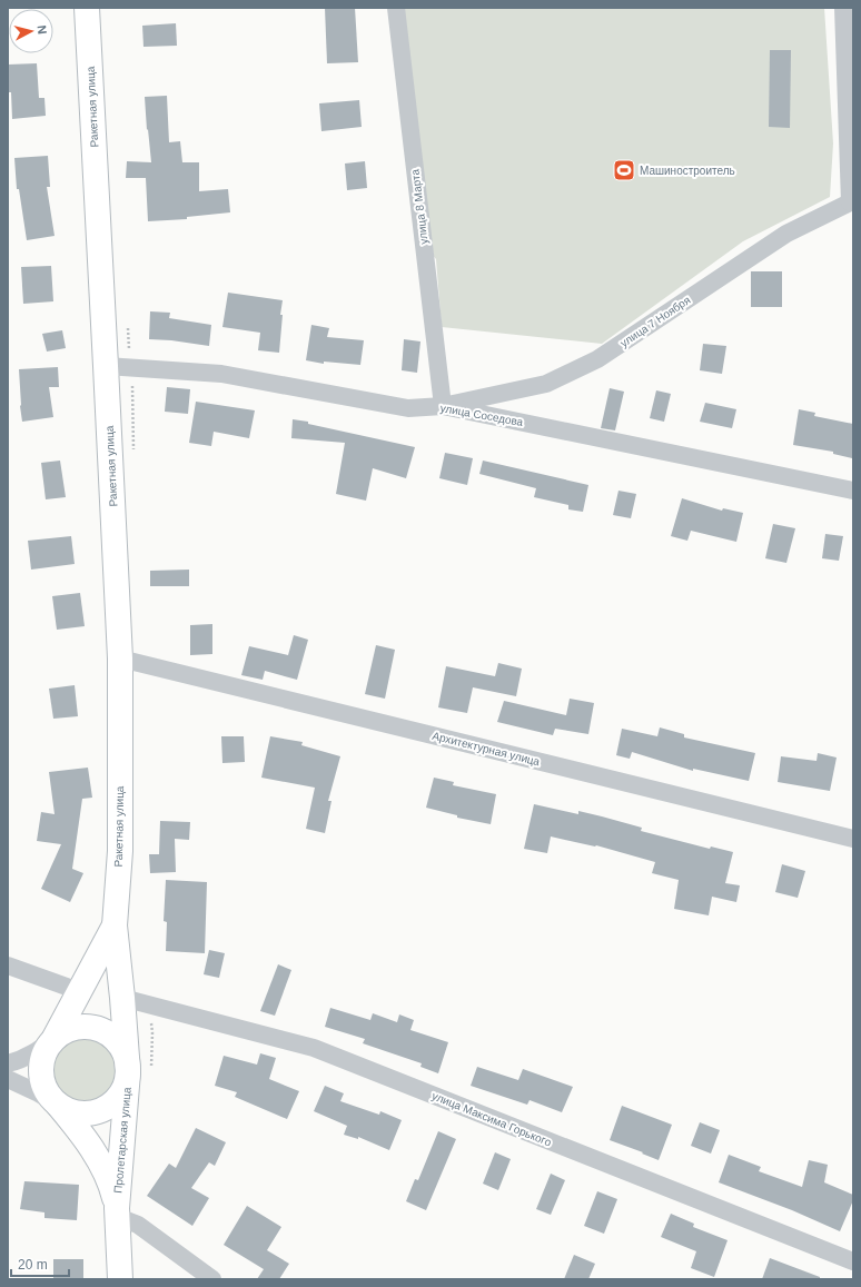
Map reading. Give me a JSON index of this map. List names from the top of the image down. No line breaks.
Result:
{"streets":{"main road":["Ракетная улица","Пролетарская улица"],"street":["улица 8 Марта","улица 7 Ноября","улица Соседова","Архитектурная улица","улица Максима Горького"]},"crossings":[["Ракетная улица","улица Соседова"],["Ракетная улица","Архитектурная улица"],["Ракетная улица","улица Максима Горького"],["Ракетная улица","Пролетарская улица"],["улица 8 Марта","улица 7 Ноября"],["улица 8 Марта","улица Соседова"],["улица 7 Ноября","улица Соседова"]],"places":{"sports":["Машиностроитель"]},"scale_bar":"20 m","north":"right"}
